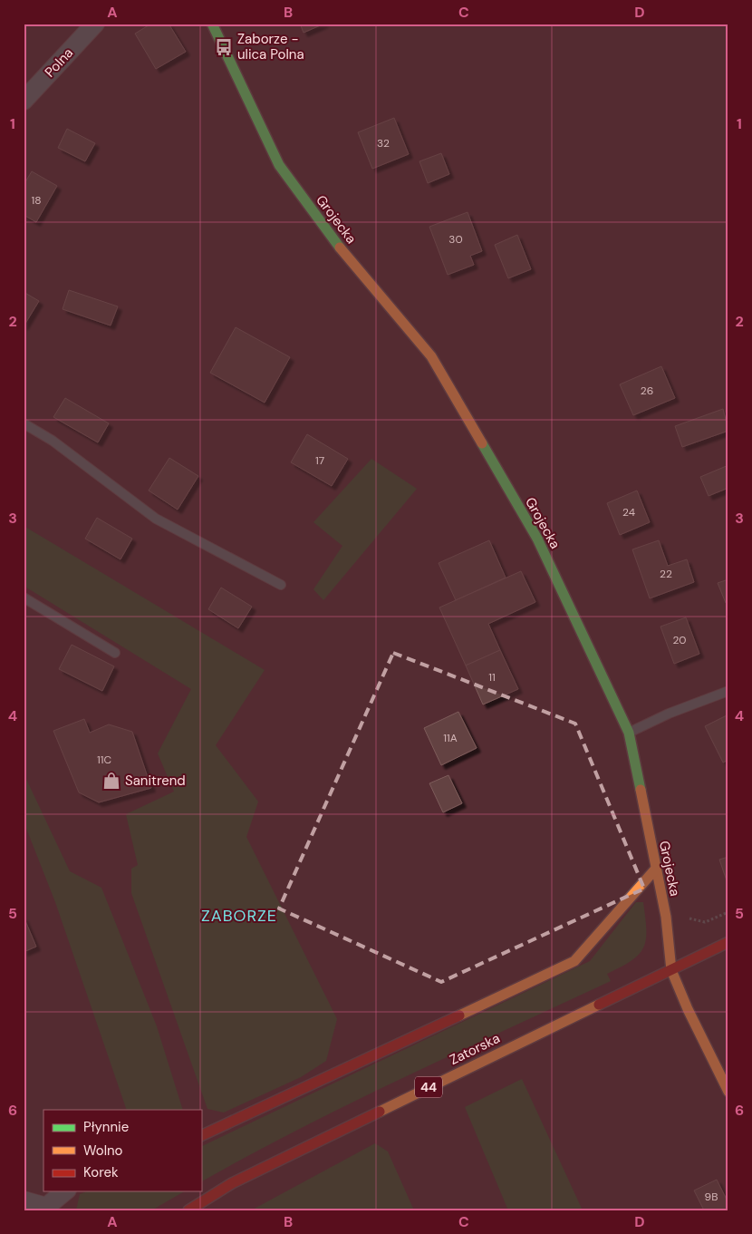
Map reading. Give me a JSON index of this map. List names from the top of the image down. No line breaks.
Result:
{"streets":{"street":["Polna","Grojecka","Zatorska","44"]},"crossings":[["Grojecka","Zatorska"]],"districts":["ZABORZE"],"places":{"bus stop":["Zaborze - ulica Polna"],"shop":["Sanitrend"]},"house_numbers":["32","18","30","26","17","24","22","20","11","11A","11C","9B"],"legend":["Płynnie","Wolno","Korek"],"grid":{"columns":["A","B","C","D"],"rows":["1","2","3","4","5","6"]}}
